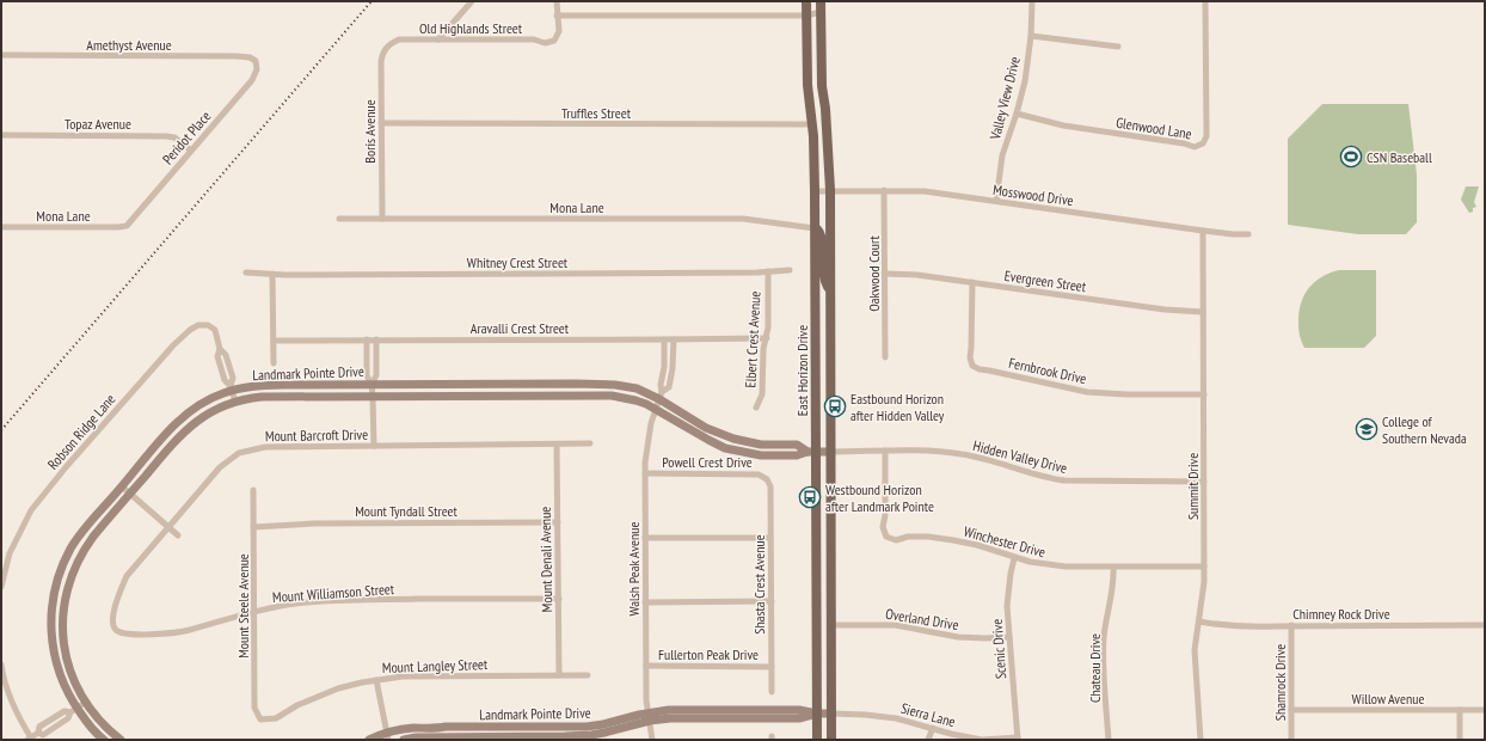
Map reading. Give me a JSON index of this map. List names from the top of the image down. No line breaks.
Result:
{"streets":{"main road":["East Horizon Drive"],"street":["Old Highlands Street","Amethyst Avenue","Valley View Drive","Truffles Street","Topaz Avenue","Glenwood Lane","Boris Avenue","Peridot Place","Mosswood Drive","Mona Lane","Whitney Crest Street","Oakwood Court","Evergreen Street","Aravalli Crest Street","Elbert Crest Avenue","Fernbrook Drive","Landmark Pointe Drive","Robson Ridge Lane","Mount Barcroft Drive","Hidden Valley Drive","Powell Crest Drive","Summit Drive","Mount Tyndall Street","Winchester Drive","Mount Denali Avenue","Walsh Peak Avenue","Shasta Crest Avenue","Mount Williamson Street","Mount Steele Avenue","Chimney Rock Drive","Overland Drive","Scenic Drive","Fullerton Peak Drive","Mount Langley Street","Chateau Drive","Shamrock Drive","Willow Avenue","Sierra Lane"]},"crossings":[["Old Highlands Street","Boris Avenue"],["Amethyst Avenue","Peridot Place"],["Valley View Drive","Glenwood Lane"],["Valley View Drive","Mosswood Drive"],["Truffles Street","Boris Avenue"],["Truffles Street","East Horizon Drive"],["Topaz Avenue","Peridot Place"],["Boris Avenue","Mona Lane"],["Peridot Place","Mona Lane"],["Mosswood Drive","Oakwood Court"],["Mosswood Drive","East Horizon Drive"],["Mosswood Drive","Summit Drive"],["Mona Lane","East Horizon Drive"],["Whitney Crest Street","Elbert Crest Avenue"],["Oakwood Court","Evergreen Street"],["Evergreen Street","Fernbrook Drive"],["Evergreen Street","Summit Drive"],["Aravalli Crest Street","Elbert Crest Avenue"],["East Horizon Drive","Landmark Pointe Drive"],["East Horizon Drive","Hidden Valley Drive"],["East Horizon Drive","Overland Drive"],["East Horizon Drive","Sierra Lane"],["Fernbrook Drive","Summit Drive"],["Landmark Pointe Drive","Robson Ridge Lane"],["Landmark Pointe Drive","Hidden Valley Drive"],["Landmark Pointe Drive","Walsh Peak Avenue"],["Landmark Pointe Drive","Sierra Lane"],["Mount Barcroft Drive","Mount Denali Avenue"],["Mount Barcroft Drive","Mount Williamson Street"],["Hidden Valley Drive","Summit Drive"],["Hidden Valley Drive","Winchester Drive"],["Powell Crest Drive","Walsh Peak Avenue"],["Powell Crest Drive","Shasta Crest Avenue"],["Summit Drive","Winchester Drive"],["Summit Drive","Chimney Rock Drive"],["Mount Tyndall Street","Mount Denali Avenue"],["Mount Tyndall Street","Mount Steele Avenue"],["Winchester Drive","Scenic Drive"],["Winchester Drive","Chateau Drive"],["Mount Denali Avenue","Mount Williamson Street"],["Mount Denali Avenue","Mount Langley Street"],["Walsh Peak Avenue","Fullerton Peak Drive"],["Shasta Crest Avenue","Fullerton Peak Drive"],["Mount Williamson Street","Mount Steele Avenue"],["Mount Steele Avenue","Mount Langley Street"],["Chimney Rock Drive","Shamrock Drive"],["Overland Drive","Scenic Drive"],["Scenic Drive","Sierra Lane"],["Shamrock Drive","Willow Avenue"]],"places":{"sports":["CSN Baseball"],"bus stop":["Eastbound Horizon after Hidden Valley","Westbound Horizon after Landmark Pointe"],"school or university":["College of Southern Nevada"]}}
